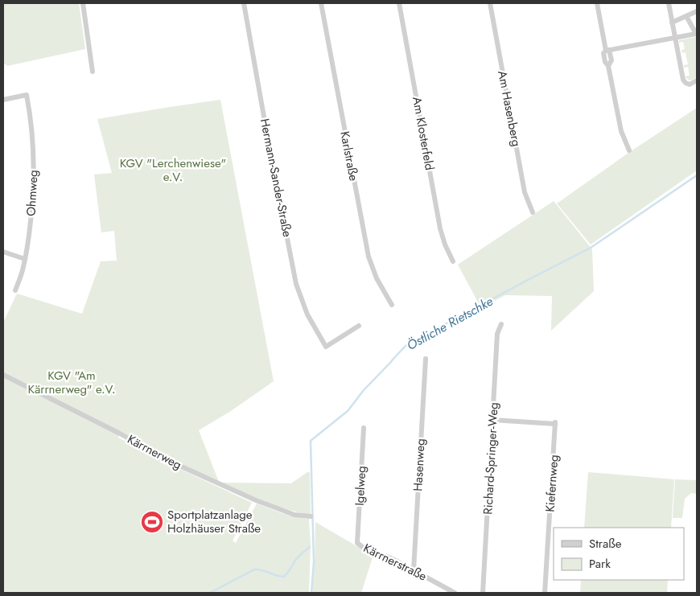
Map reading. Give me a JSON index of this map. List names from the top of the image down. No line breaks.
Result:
{"streets":{"street":["Am Hasenberg","Am Klosterfeld","Karlstraße","Hermann-Sander-Straße","Ohmweg","Kärrnerweg","Richard-Springer-Weg","Hasenweg","Kiefernweg","Igelweg","Kärrnerstraße"]},"crossings":[["Richard-Springer-Weg","Kiefernweg"],["Hasenweg","Kärrnerstraße"],["Igelweg","Kärrnerstraße"]],"water":["Östliche Rietschke"],"parks":["KGV \"Lerchenwiese\" e.V.","KGV \"Am Kärrnerweg\" e.V."],"places":{"sports":["Sportplatzanlage Holzhäuser Straße"]},"legend":["Straße","Park"]}
